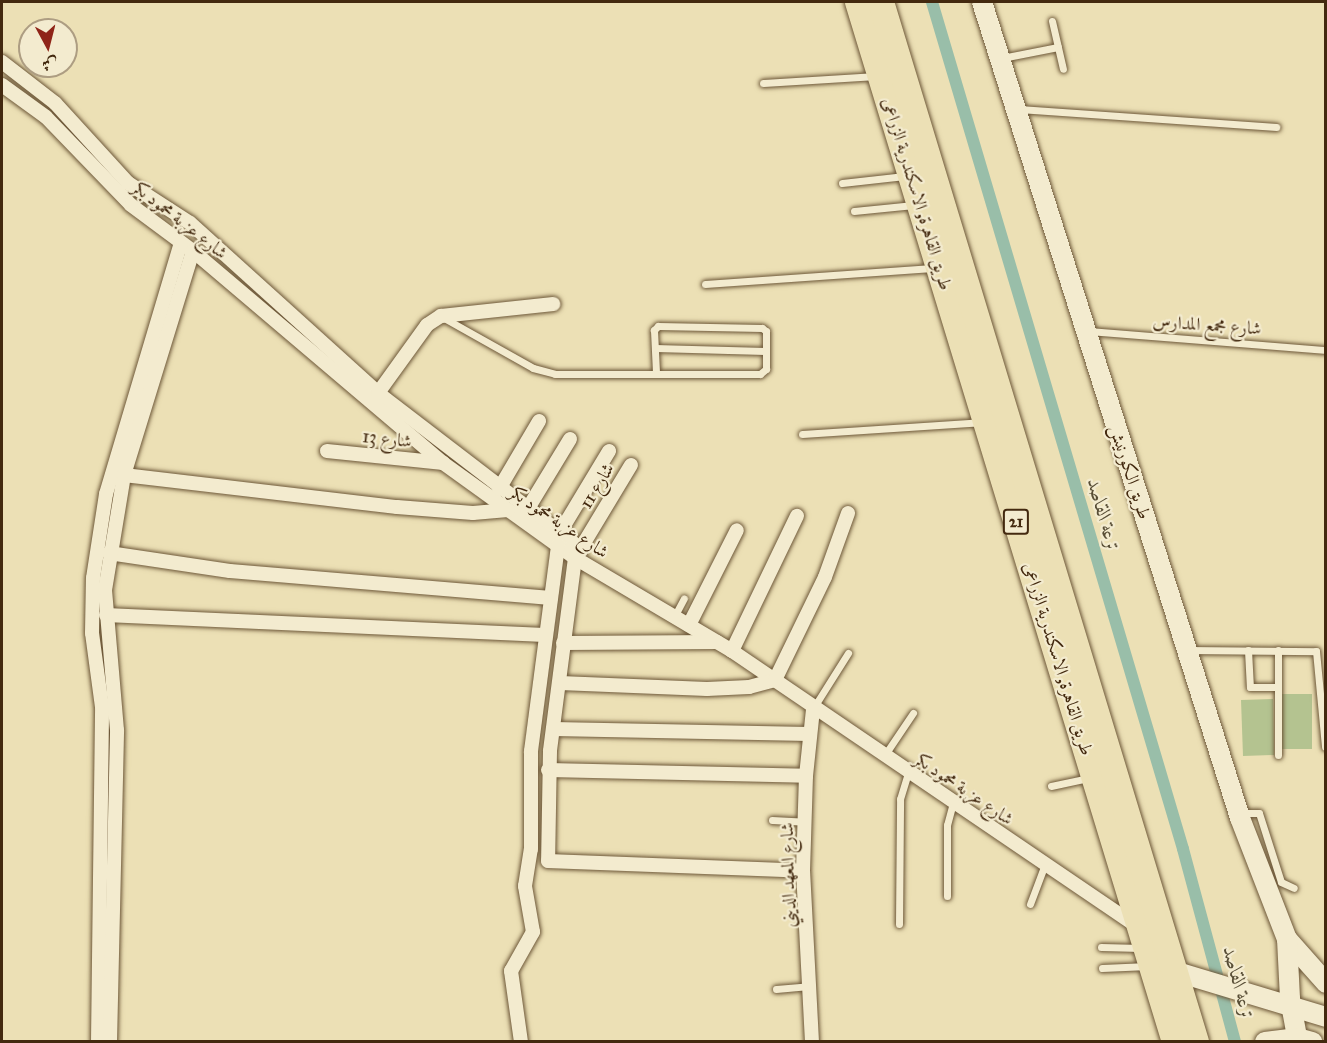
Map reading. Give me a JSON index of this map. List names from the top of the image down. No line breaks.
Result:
{"streets":{"highway":["طريق القاهرة, الاسكندرية الزراعى","21"],"street":["شارع عزبة محمود بكر","شارع 13","طريق الكورنيش","شارع 11","شارع المعهد الديني"],"lane":["شارع مجمع المدارس"]},"crossings":[["طريق القاهرة, الاسكندرية الزراعى","شارع عزبة محمود بكر"],["شارع عزبة محمود بكر","شارع 13"],["شارع عزبة محمود بكر","شارع 11"],["شارع عزبة محمود بكر","شارع المعهد الديني"],["شارع مجمع المدارس","طريق الكورنيش"]],"water":["ترعة القاصد"],"north":"bottom"}
